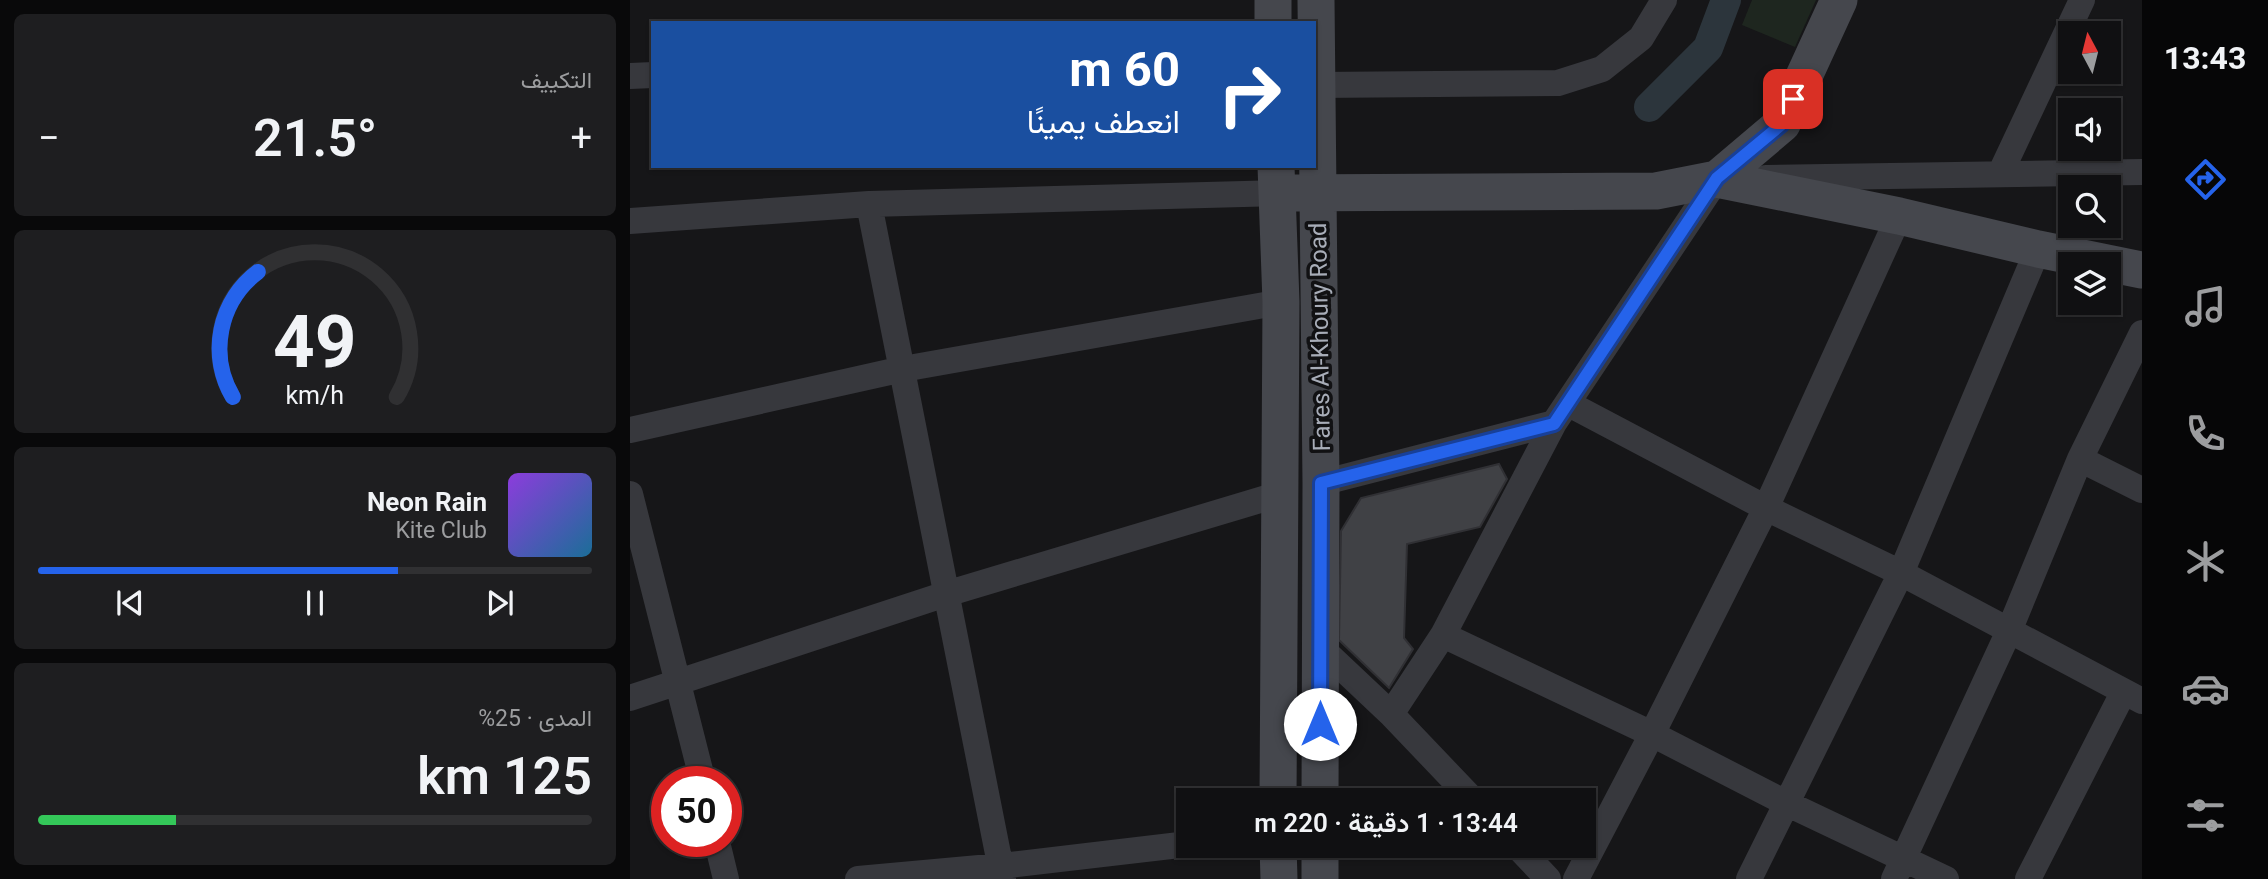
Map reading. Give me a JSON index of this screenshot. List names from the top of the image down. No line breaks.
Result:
{"streets":{"main road":["Fares Al-Khoury Road"]},"north":"top","page":{"tabs":"13:43","tile":["التكييف",["المدى · 25%","125 km"]],"turn":["60 m","انعطف يمينًا"],"heat":["−","21.5°","+"],"song":["Neon Rain","Kite Club"],"limit":"50","trip":"13:44 · 1 دقيقة · 220 m","gauge":["49","km/h"]}}
